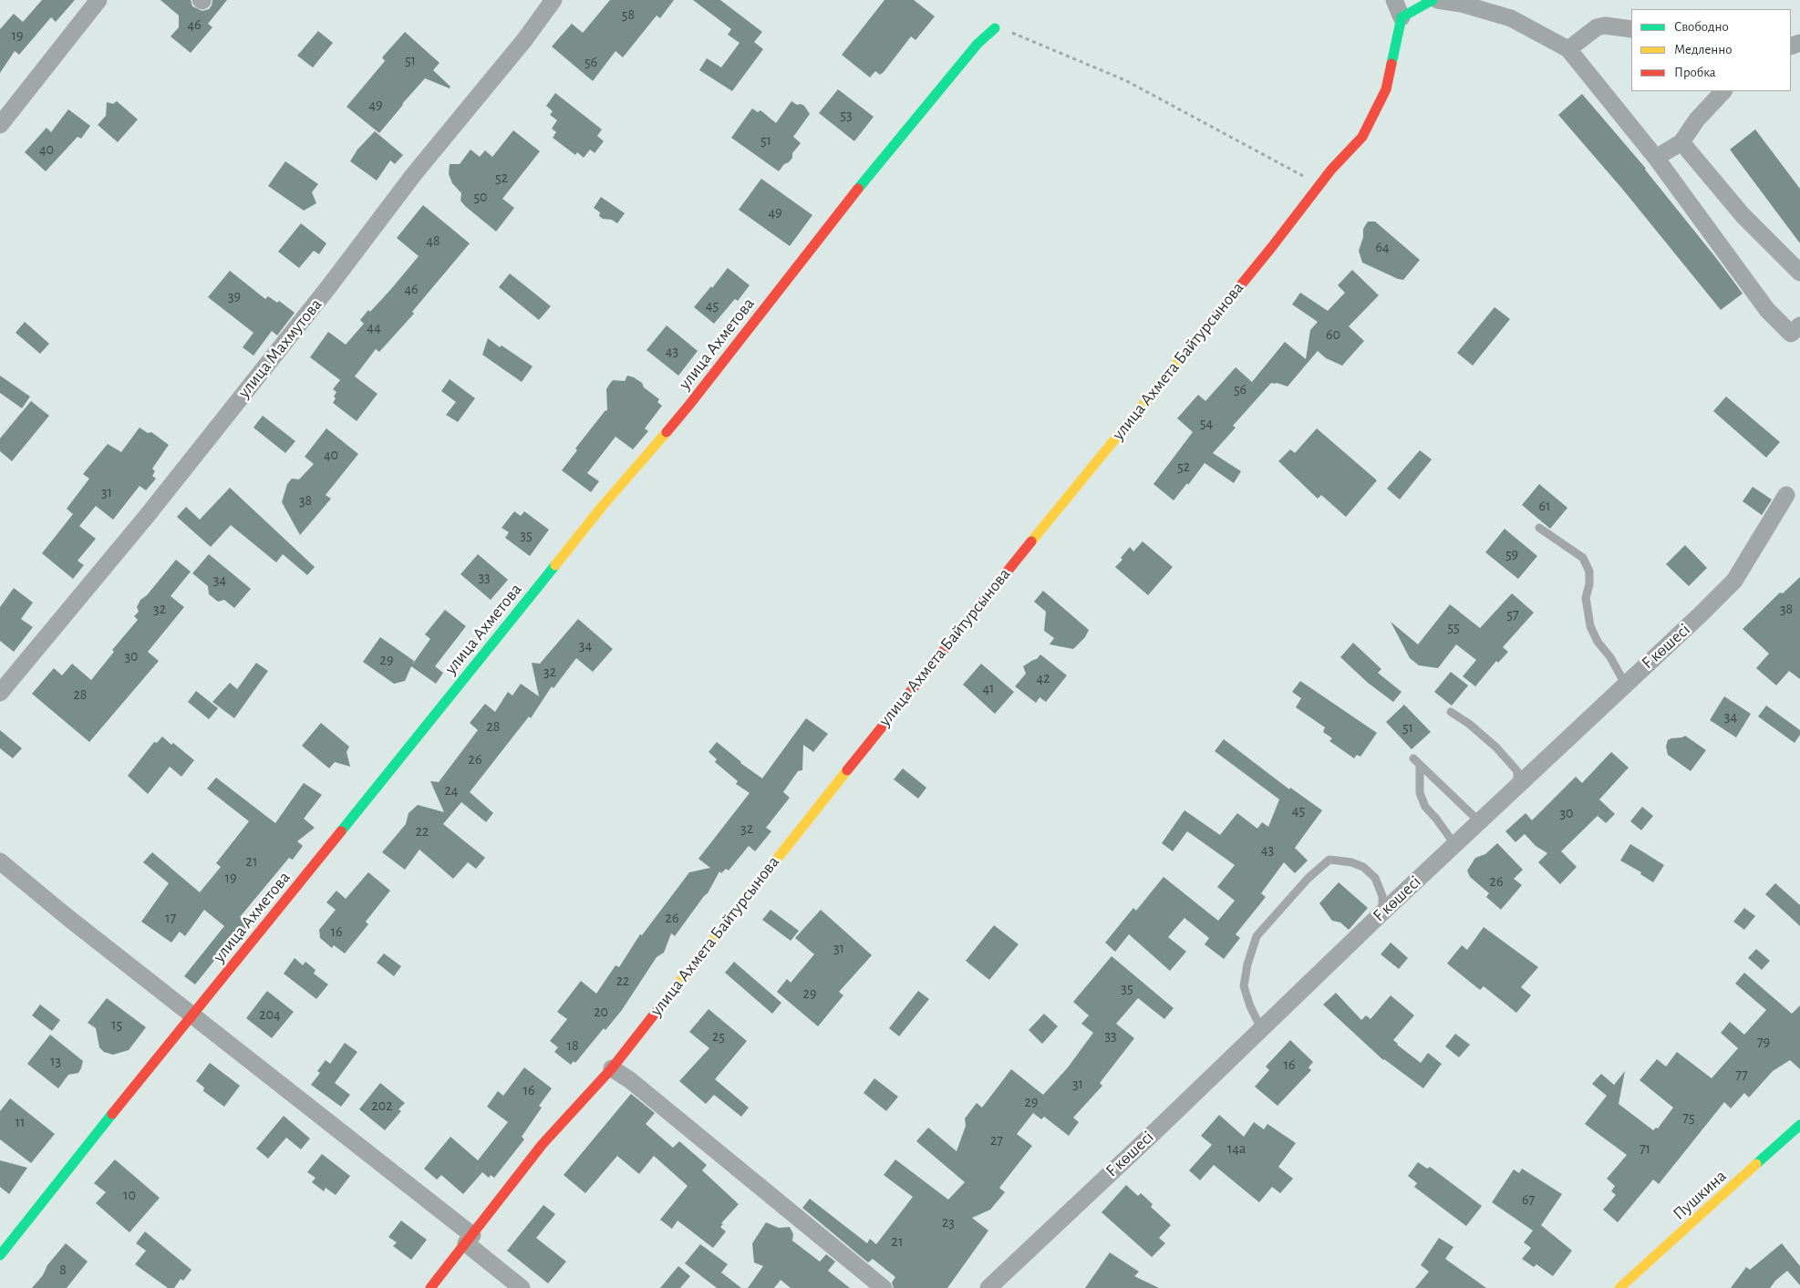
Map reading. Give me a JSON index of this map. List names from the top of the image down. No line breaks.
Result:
{"streets":{"street":["улица Ахметова","улица Махмутова","улица Ахмета Байтурсынова","F көшесі","Пушкина"]},"house_numbers":["58","46","19","51","56","49","53","51","40","52","50","49","48","64","46","39","45","44","60","43","56","54","40","52","31","38","61","35","59","33","34","32","38","57","55","34","30","29","32","42","41","28","34","28","51","26","24","45","30","32","22","43","21","19","26","17","26","16","31","22","35","29","20","204","15","33","25","79","18","13","16","77","31","16","29","202","75","11","27","14а","71","10","67","23","21","8"],"legend":["Свободно","Медленно","Пробка"]}
